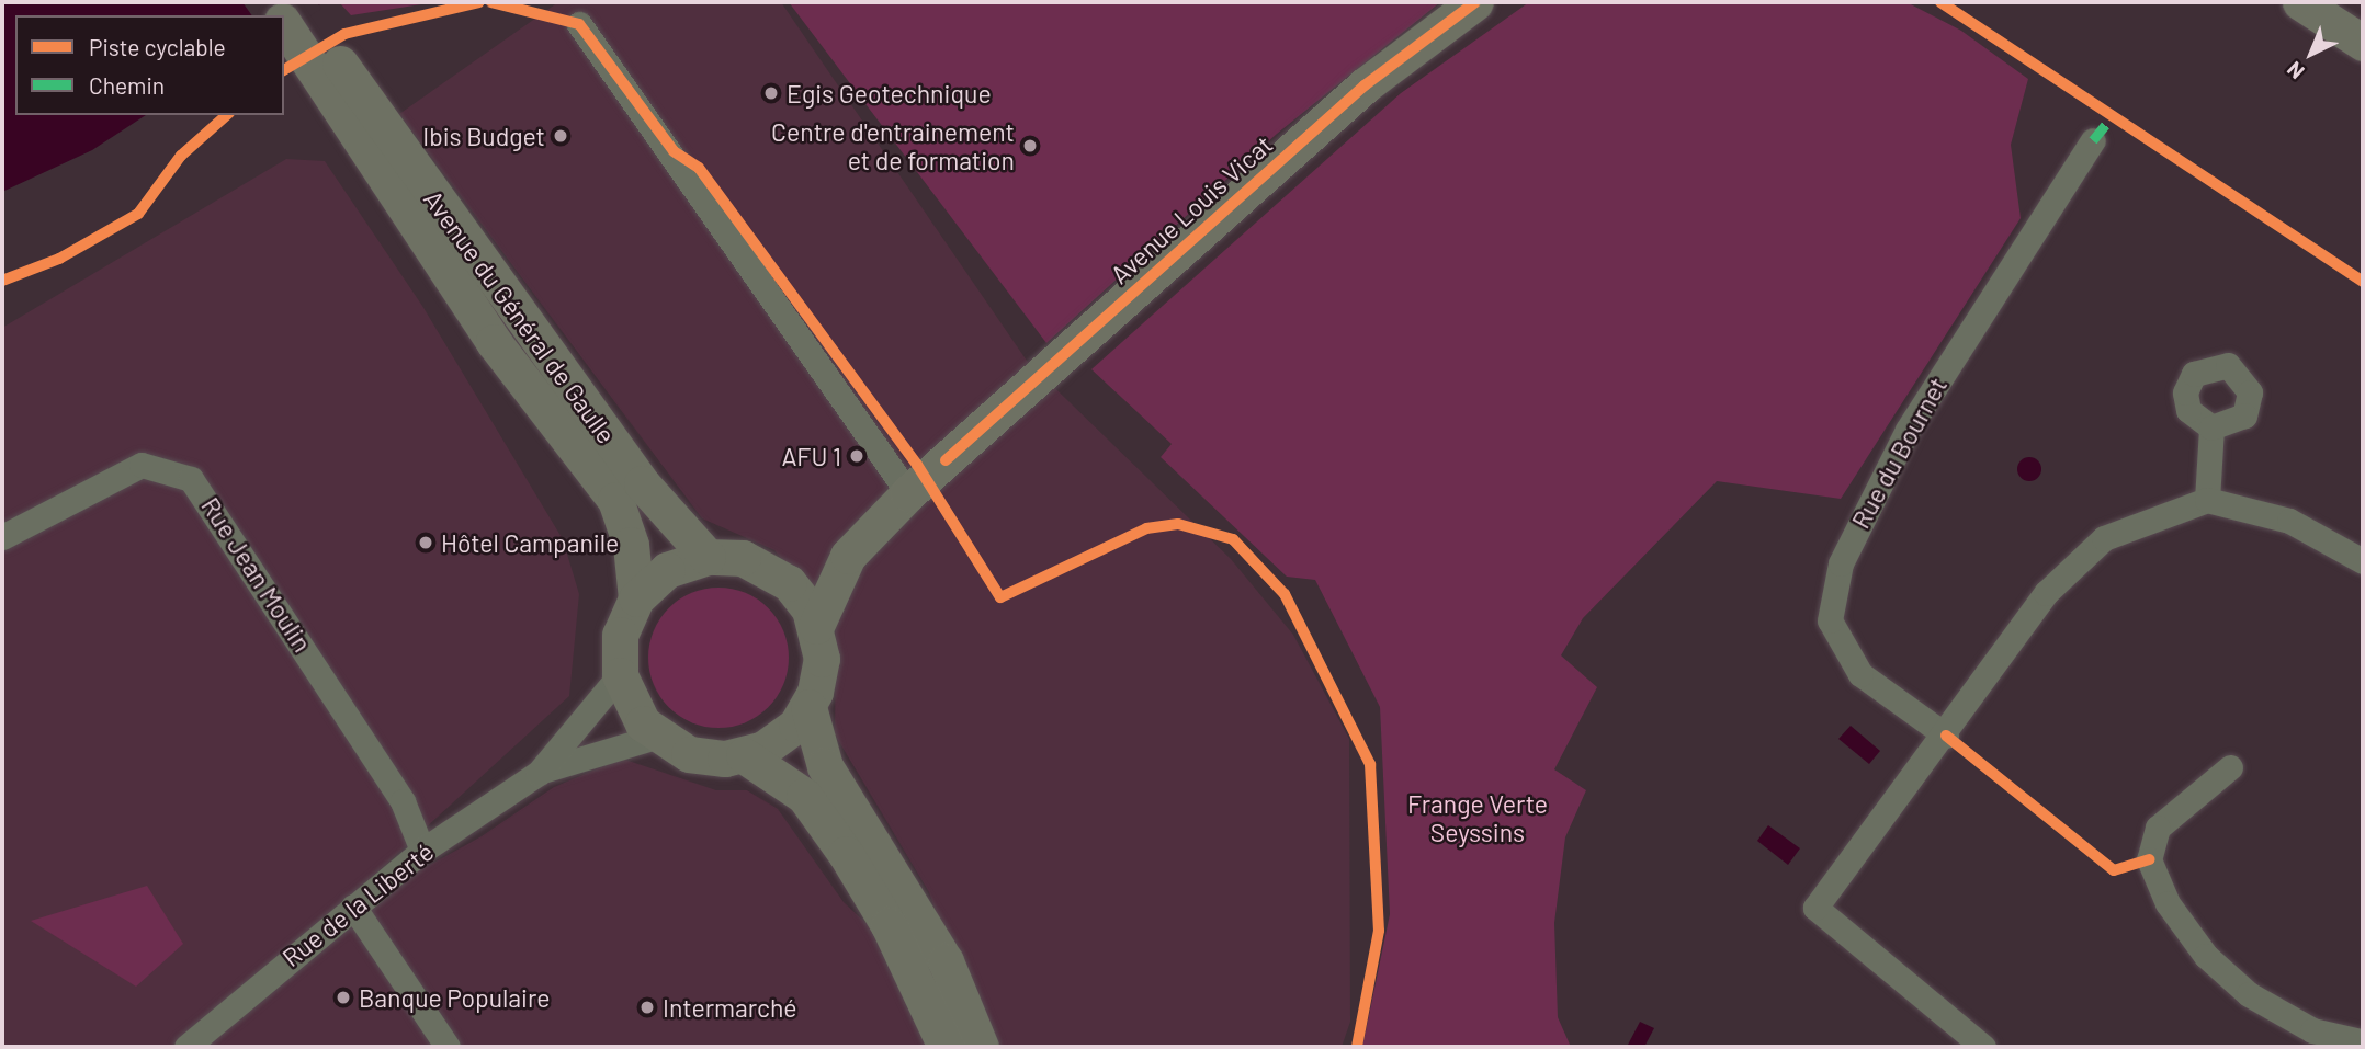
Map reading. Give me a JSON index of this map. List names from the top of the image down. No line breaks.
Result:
{"streets":{"main road":["Avenue Louis Vicat","Avenue du Général de Gaulle"],"street":["Rue du Bournet","Rue Jean Moulin","Rue de la Liberté"]},"crossings":[["Avenue du Général de Gaulle","Rue de la Liberté"],["Rue Jean Moulin","Rue de la Liberté"]],"parks":["Frange Verte Seyssins"],"places":["Egis Geotechnique","Ibis Budget","Centre d'entrainement et de formation","AFU 1","Hôtel Campanile","Banque Populaire","Intermarché"],"legend":["Piste cyclable","Chemin"],"north":"bottom left"}
